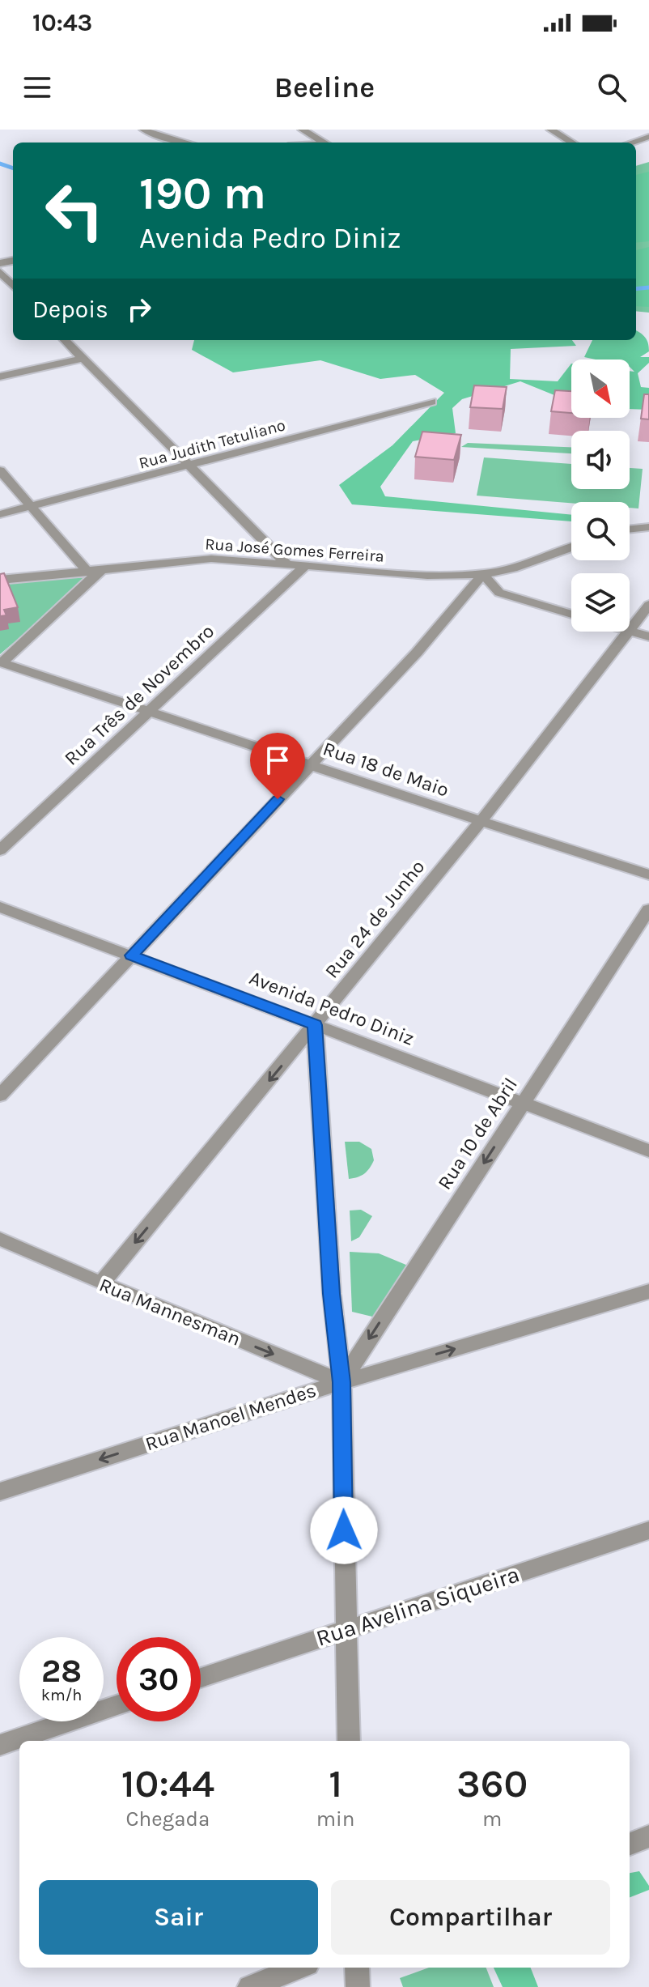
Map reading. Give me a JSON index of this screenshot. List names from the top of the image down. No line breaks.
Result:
{"streets":{"street":["Rua Judith Tetuliano","Rua José Gomes Ferreira","Rua Três de Novembro","Rua 18 de Maio","Rua 24 de Junho","Avenida Pedro Diniz","Rua 10 de Abril","Rua Mannesman","Rua Manoel Mendes","Rua Avelina Siqueira"]},"crossings":[["Rua José Gomes Ferreira","Rua Três de Novembro"],["Rua Três de Novembro","Rua 18 de Maio"],["Rua 18 de Maio","Rua 24 de Junho"],["Rua 24 de Junho","Avenida Pedro Diniz"],["Rua 24 de Junho","Rua Mannesman"],["Avenida Pedro Diniz","Rua 10 de Abril"],["Rua 10 de Abril","Rua Mannesman"],["Rua 10 de Abril","Rua Manoel Mendes"],["Rua Mannesman","Rua Manoel Mendes"]],"one_way":["Rua 24 de Junho","Rua 10 de Abril","Rua Mannesman"],"north":"bottom right","page":{"status":"10:43","header":"Beeline","turn":["190 m","Avenida Pedro Diniz"],"then":"Depois","speed":"28 km/h","limit":"30","eta":["10:44","Chegada","1","min","360","m"],"buttons":["Sair","Compartilhar"]}}
